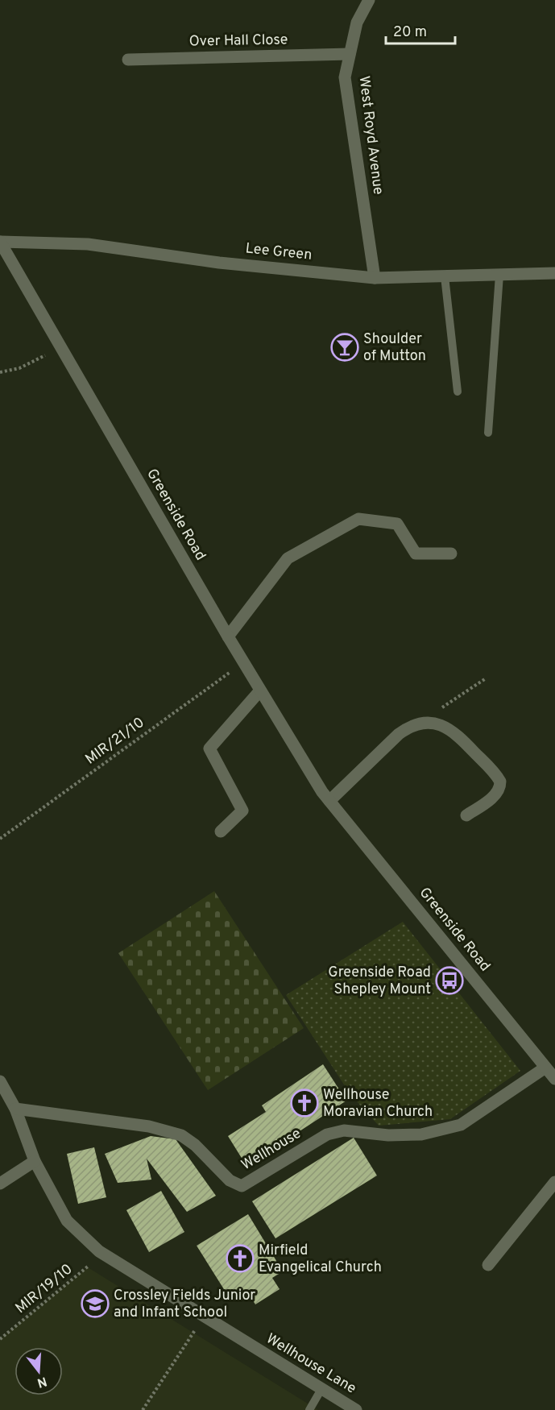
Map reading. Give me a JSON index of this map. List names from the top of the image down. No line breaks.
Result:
{"streets":{"street":["Over Hall Close","West Royd Avenue","Lee Green","Greenside Road","Wellhouse","Wellhouse Lane"],"path":["MIR/21/10","MIR/19/10"]},"crossings":[["Over Hall Close","West Royd Avenue"],["West Royd Avenue","Lee Green"],["Lee Green","Greenside Road"],["Greenside Road","MIR/21/10"],["Greenside Road","Wellhouse"],["Wellhouse","Wellhouse Lane"],["MIR/19/10","Wellhouse Lane"]],"places":{"bar":["Shoulder of Mutton"],"bus stop":["Greenside Road Shepley Mount"],"church":["Wellhouse Moravian Church","Mirfield Evangelical Church"],"school or university":["Crossley Fields Junior and Infant School"]},"scale_bar":"20 m","north":"bottom"}
